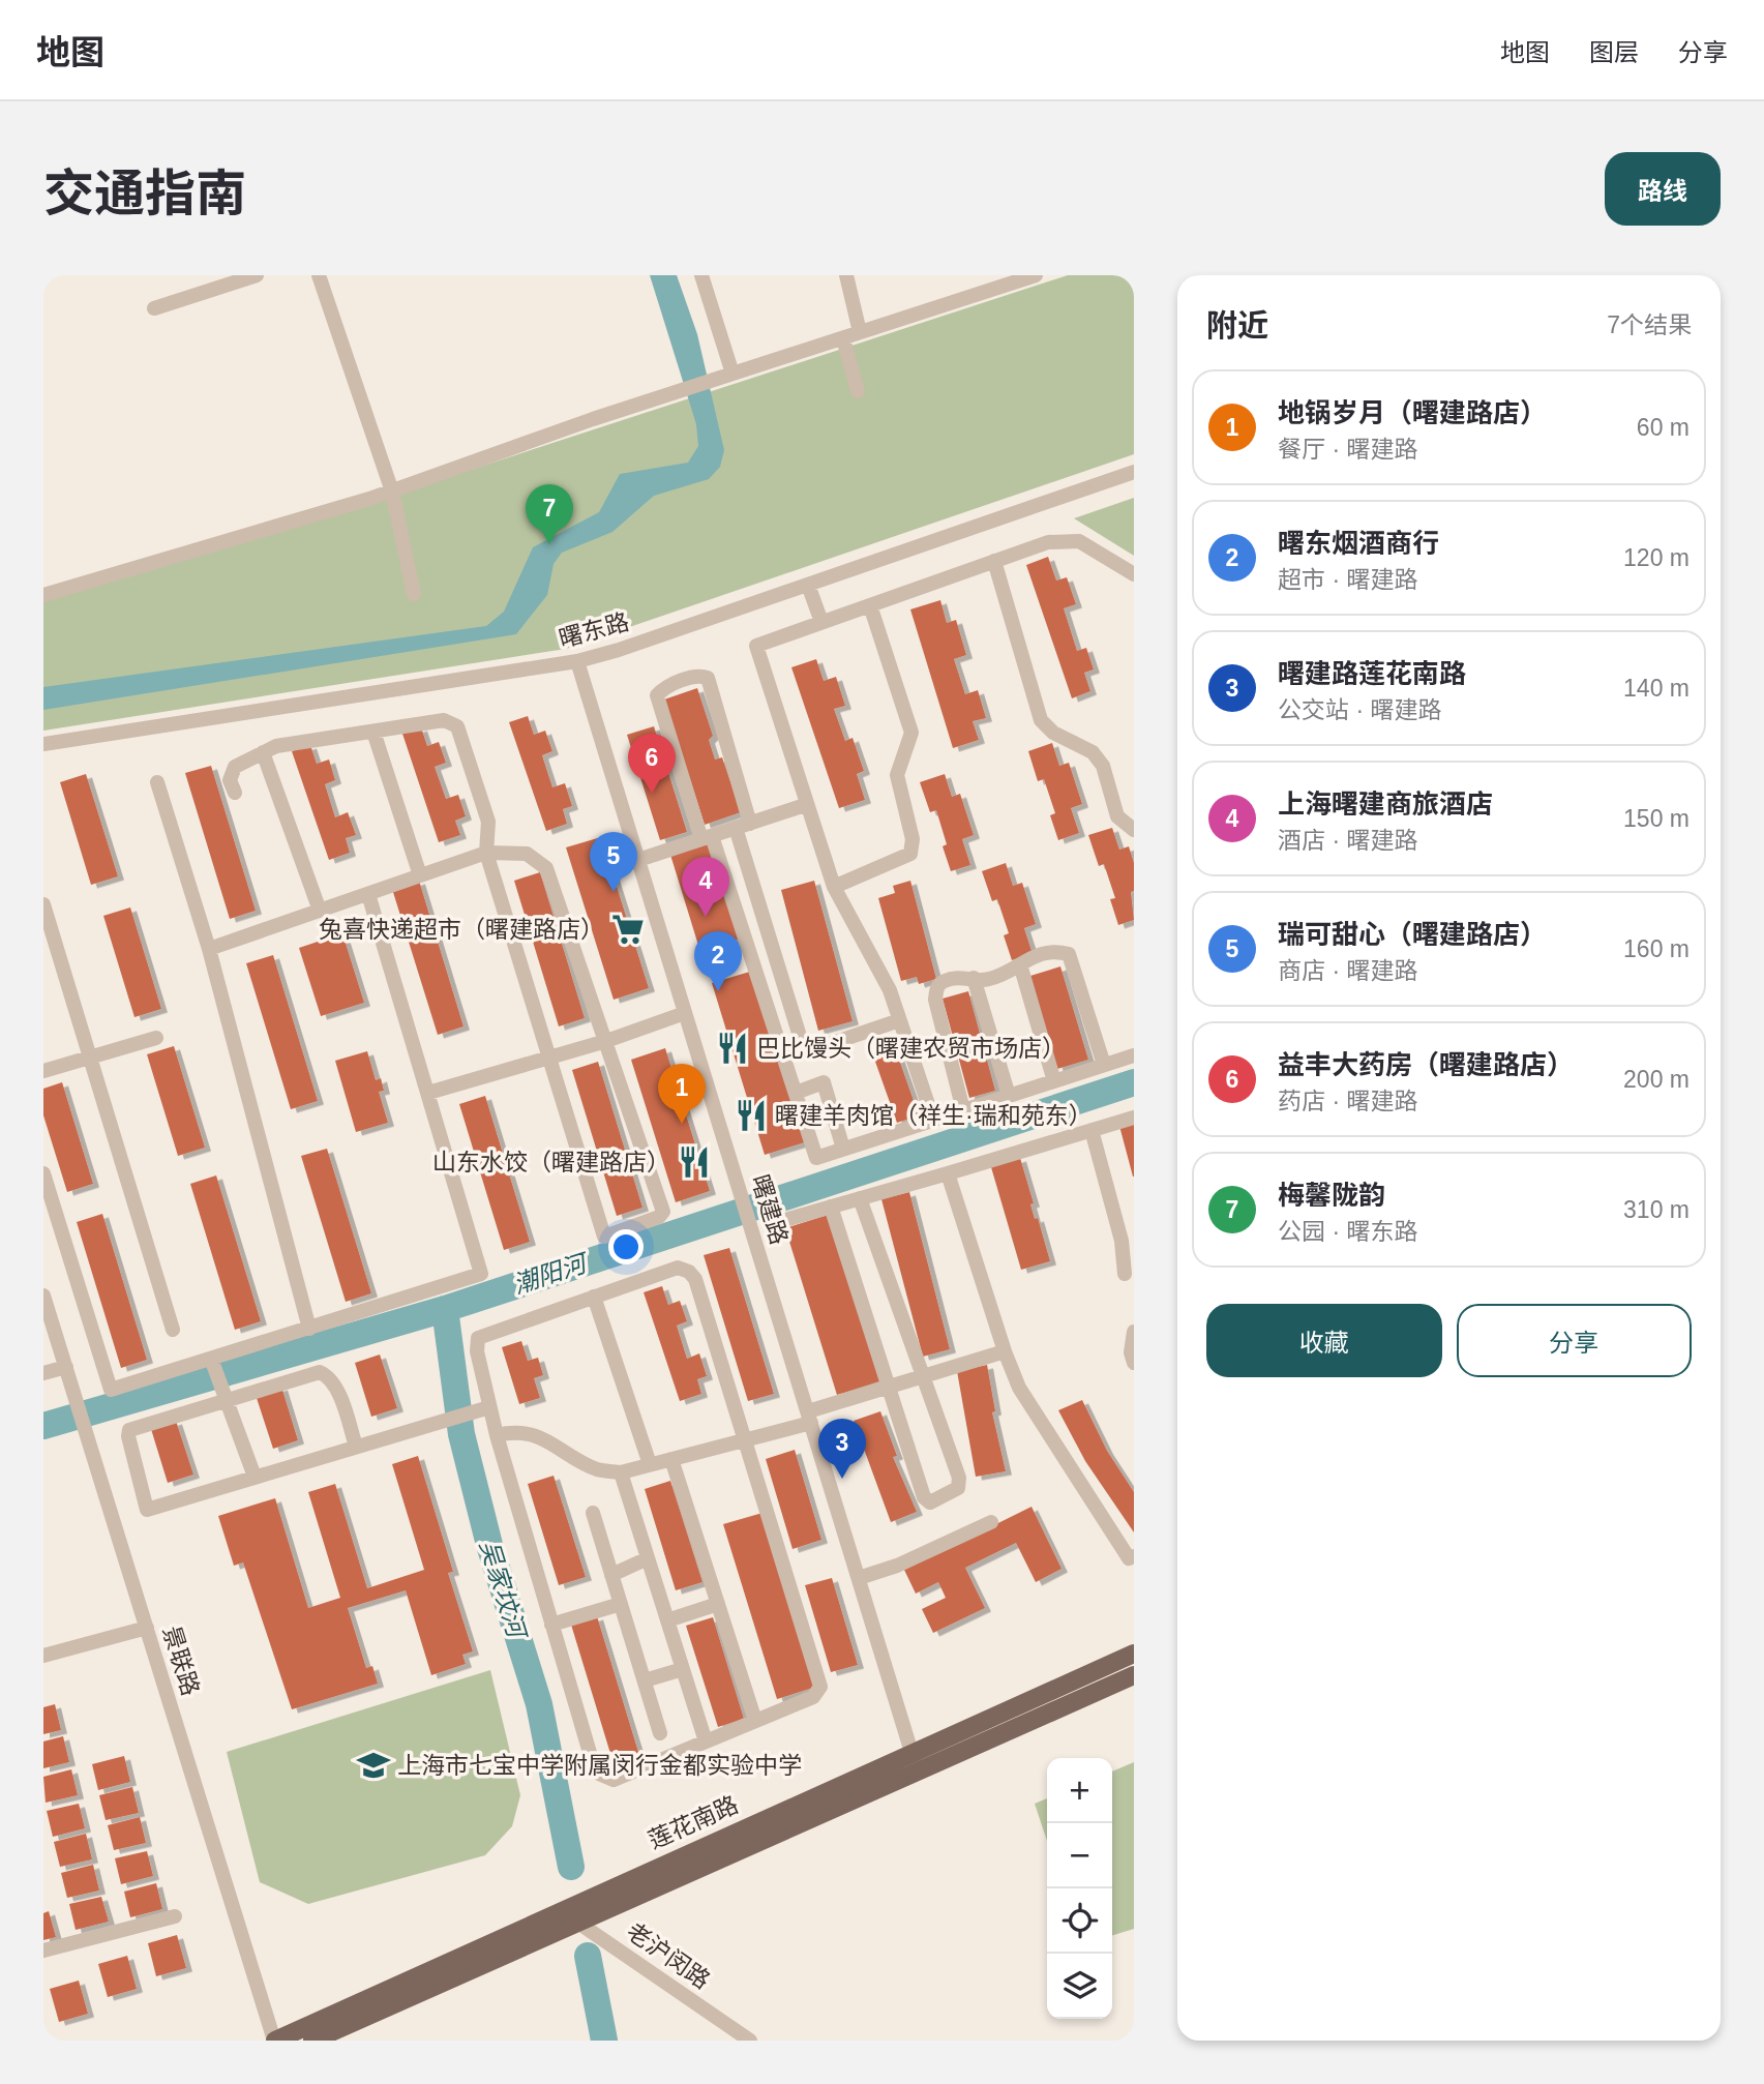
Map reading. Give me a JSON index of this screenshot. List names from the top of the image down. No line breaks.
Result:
{"streets":{"main road":["莲花南路"],"street":["曙东路","曙建路","景联路","老沪闵路"]},"crossings":[["曙东路","曙建路"],["曙建路","莲花南路"],["景联路","莲花南路"],["莲花南路","老沪闵路"]],"water":["潮阳河","吴家坟河"],"places":{"supermarket":["兔喜快递超市（曙建路店）"],"restaurant":["巴比馒头（曙建农贸市场店）","曙建羊肉馆（祥生·瑞和苑东）","山东水饺（曙建路店）"],"school or university":["上海市七宝中学附属闵行金都实验中学"]},"page":{"header":"地图","nav":["地图","图层","分享"],"title":"交通指南","buttons":["路线",["收藏","分享"]],"heading":["附近","7个结果"],"list":[{"mark":"1","name":"地锅岁月（曙建路店）","note":"餐厅 · 曙建路","value":"60 m"},{"mark":"2","name":"曙东烟酒商行","note":"超市 · 曙建路","value":"120 m"},{"mark":"3","name":"曙建路莲花南路","note":"公交站 · 曙建路","value":"140 m"},{"mark":"4","name":"上海曙建商旅酒店","note":"酒店 · 曙建路","value":"150 m"},{"mark":"5","name":"瑞可甜心（曙建路店）","note":"商店 · 曙建路","value":"160 m"},{"mark":"6","name":"益丰大药房（曙建路店）","note":"药店 · 曙建路","value":"200 m"},{"mark":"7","name":"梅馨陇韵","note":"公园 · 曙东路","value":"310 m"}],"pins":["7","6","5","4","2","1","3"],"map_buttons":["+","−"]}}
